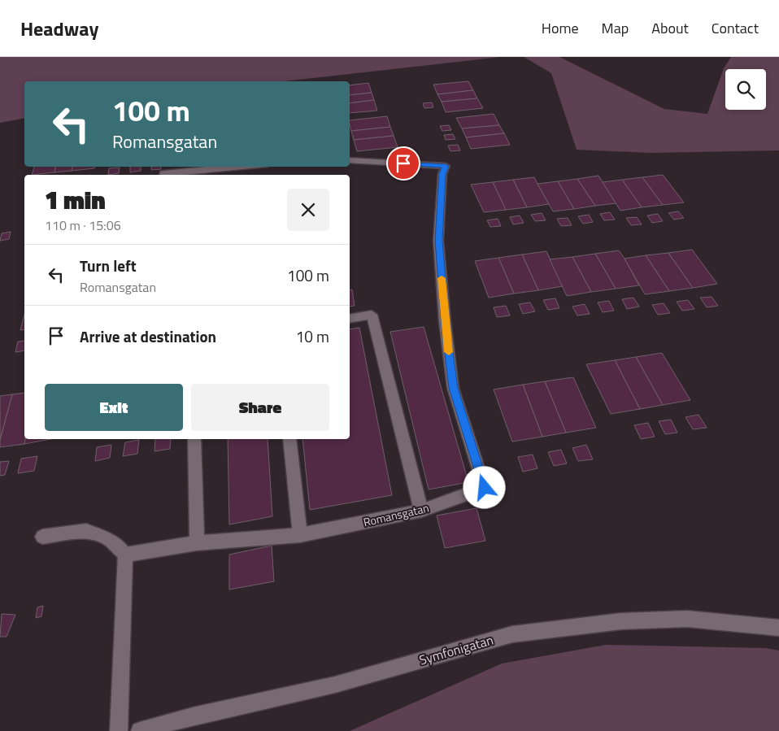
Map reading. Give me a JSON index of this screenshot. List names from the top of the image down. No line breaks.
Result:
{"streets":{"street":["Romansgatan","Symfonigatan"]},"page":{"header":"Headway","nav":["Home","Map","About","Contact"],"turn":["100 m","Romansgatan"],"heading":["1 min","110 m · 15:06"],"list":[{"name":"Turn left","note":"Romansgatan","value":"100 m"},{"name":"Arrive at destination","value":"10 m"}],"buttons":["Exit","Share"]}}
